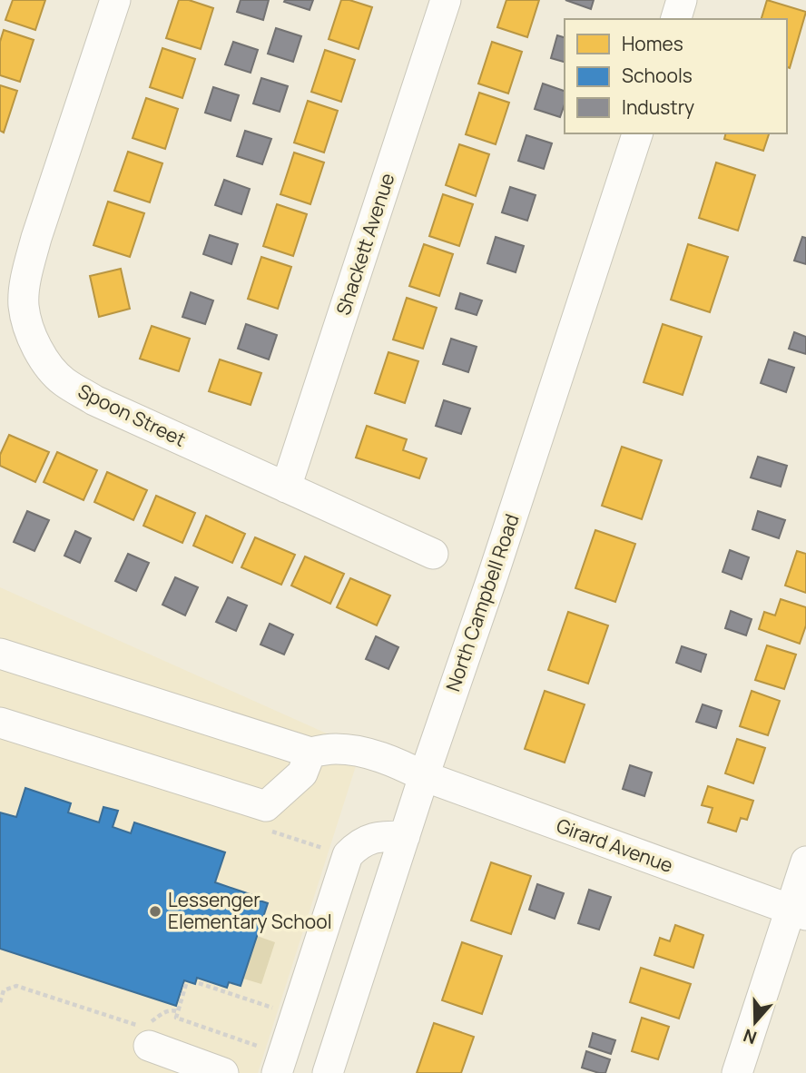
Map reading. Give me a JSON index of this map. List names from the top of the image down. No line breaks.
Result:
{"streets":{"street":["Shackett Avenue","Spoon Street","North Campbell Road","Girard Avenue"]},"crossings":[["Shackett Avenue","Spoon Street"],["North Campbell Road","Girard Avenue"]],"places":["Lessenger Elementary School"],"legend":["Homes","Schools","Industry"],"north":"bottom"}
